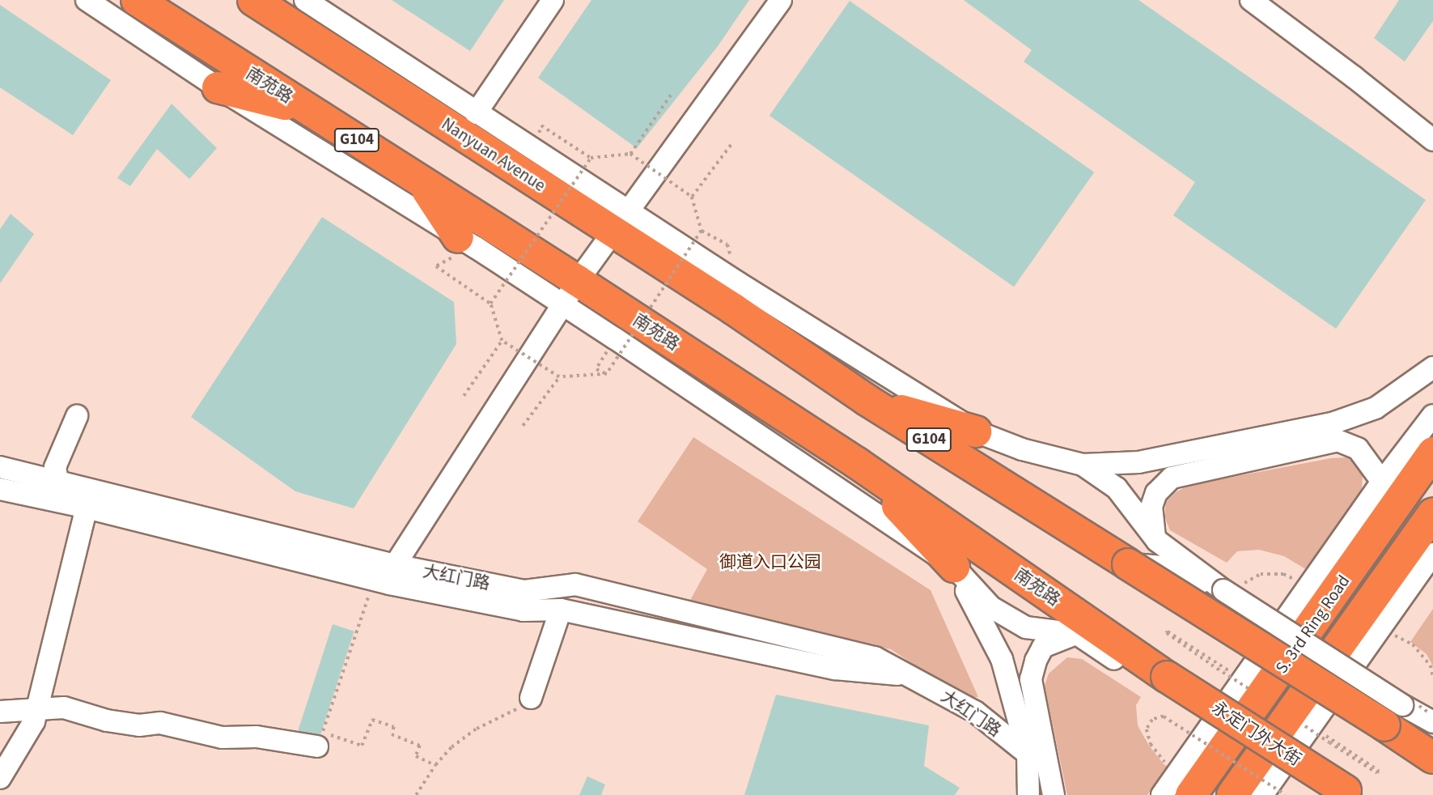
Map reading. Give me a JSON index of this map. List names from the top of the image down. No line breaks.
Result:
{"streets":{"highway":["南苑路","G104","Nanyuan Avenue","S. 3rd Ring Road","永定门外大街"],"street":["大红门路"]},"crossings":[["南苑路","永定门外大街"],["G104","Nanyuan Avenue"]],"parks":["御道入口公园"]}
